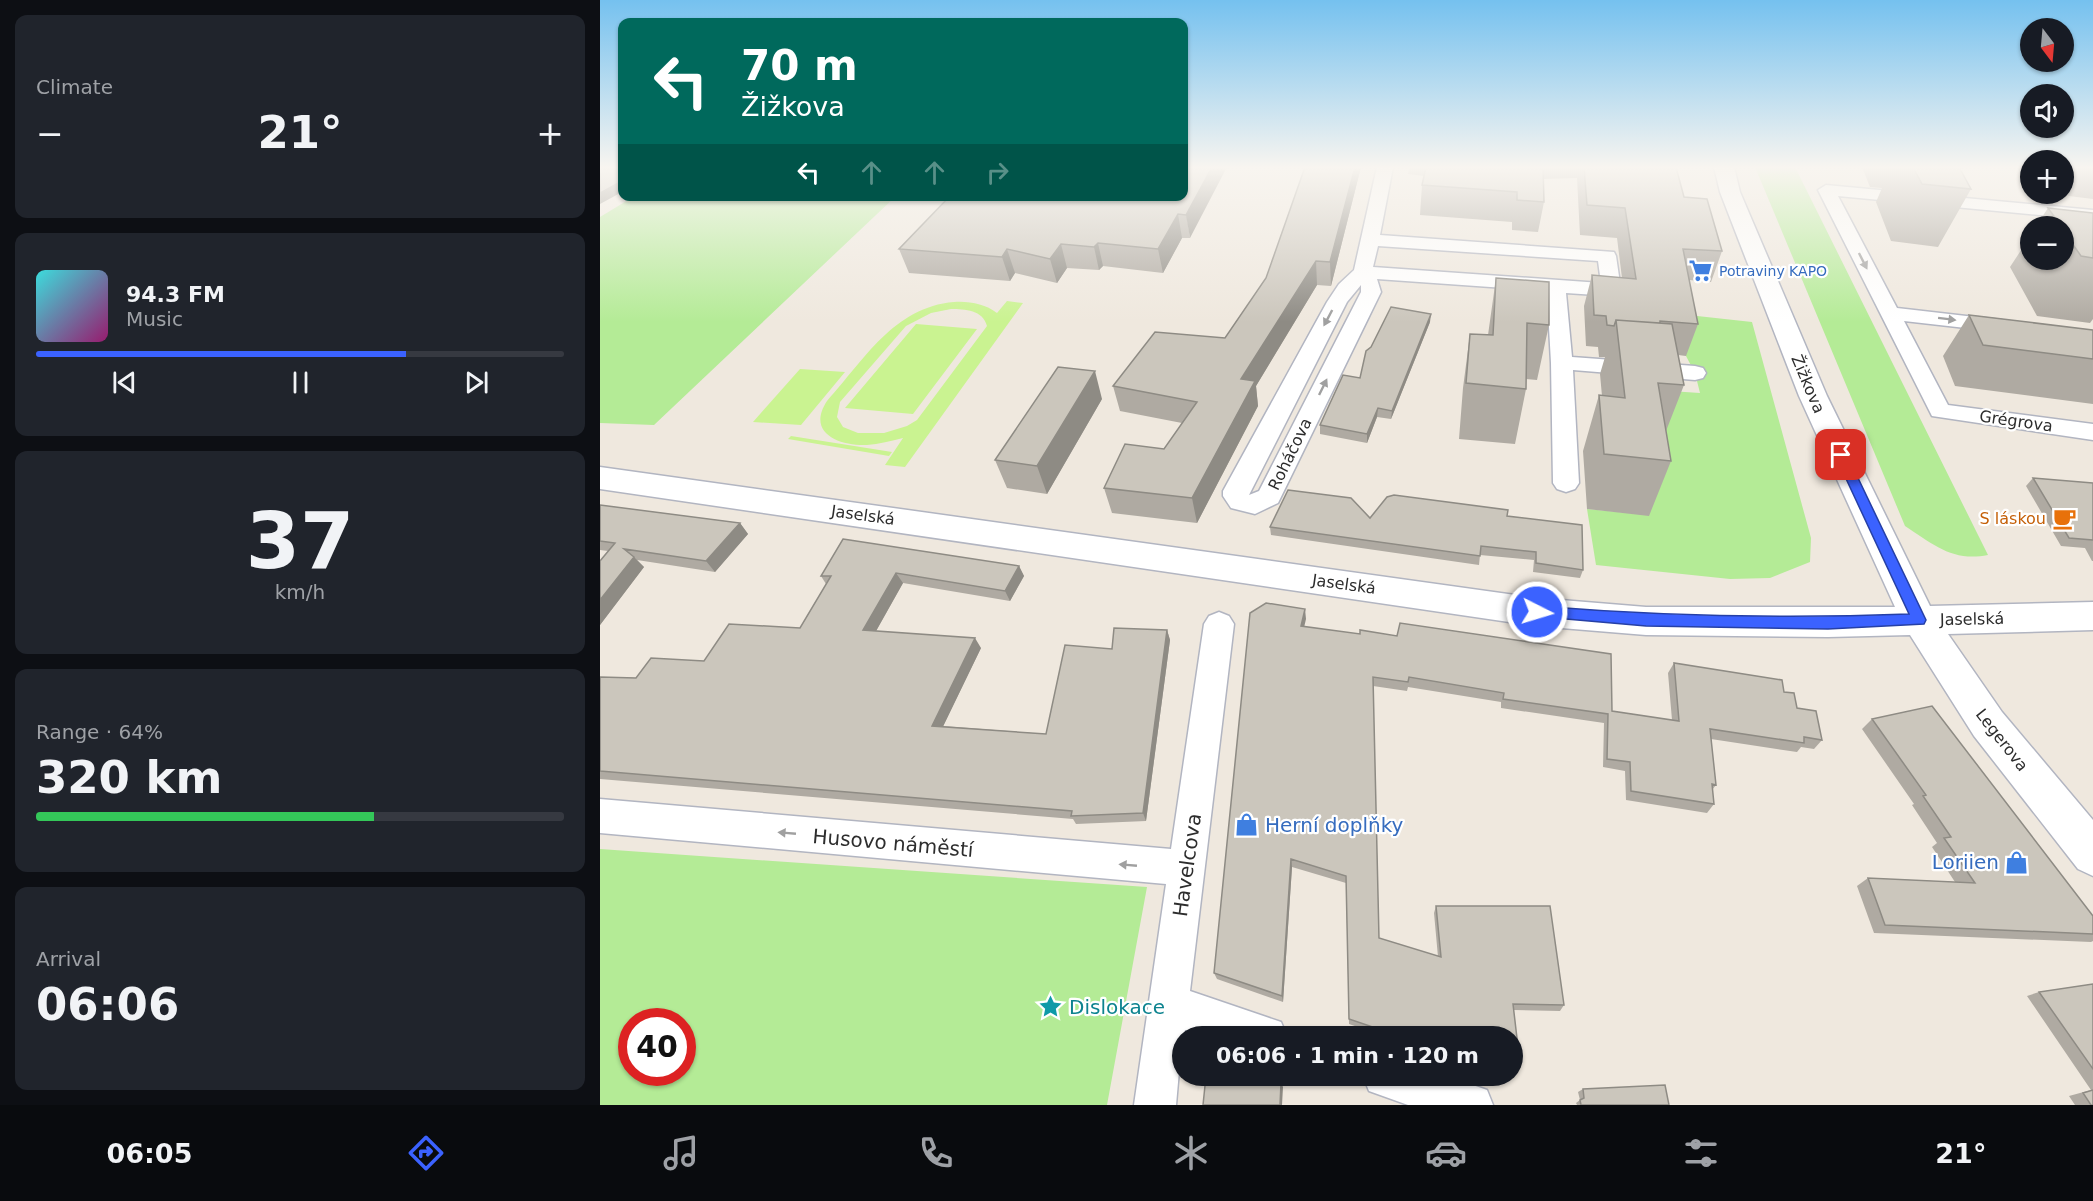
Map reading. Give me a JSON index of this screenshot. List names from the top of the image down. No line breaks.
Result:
{"streets":{"street":["Žižkova","Grégrova","Roháčova","Jaselská","Legerova","Husovo náměstí","Havelcova"]},"crossings":[["Žižkova","Jaselská"],["Žižkova","Legerova"],["Jaselská","Legerova"],["Husovo náměstí","Havelcova"]],"one_way":["Husovo náměstí"],"places":{"supermarket":["Potraviny KAPO"],"cafe":["S láskou"],"shop":["Herní doplňky","Loriien"],"place":["Dislokace"]},"north":"bottom","page":{"tile":["Climate",["37","km/h"],["Range · 64%","320 km"],["Arrival","06:06"]],"map_buttons":["+","−"],"turn":["70 m","Žižkova"],"heat":["−","21°","+"],"song":["94.3 FM","Music"],"limit":"40","trip":"06:06 · 1 min · 120 m","tabs":["06:05","21°"]}}
